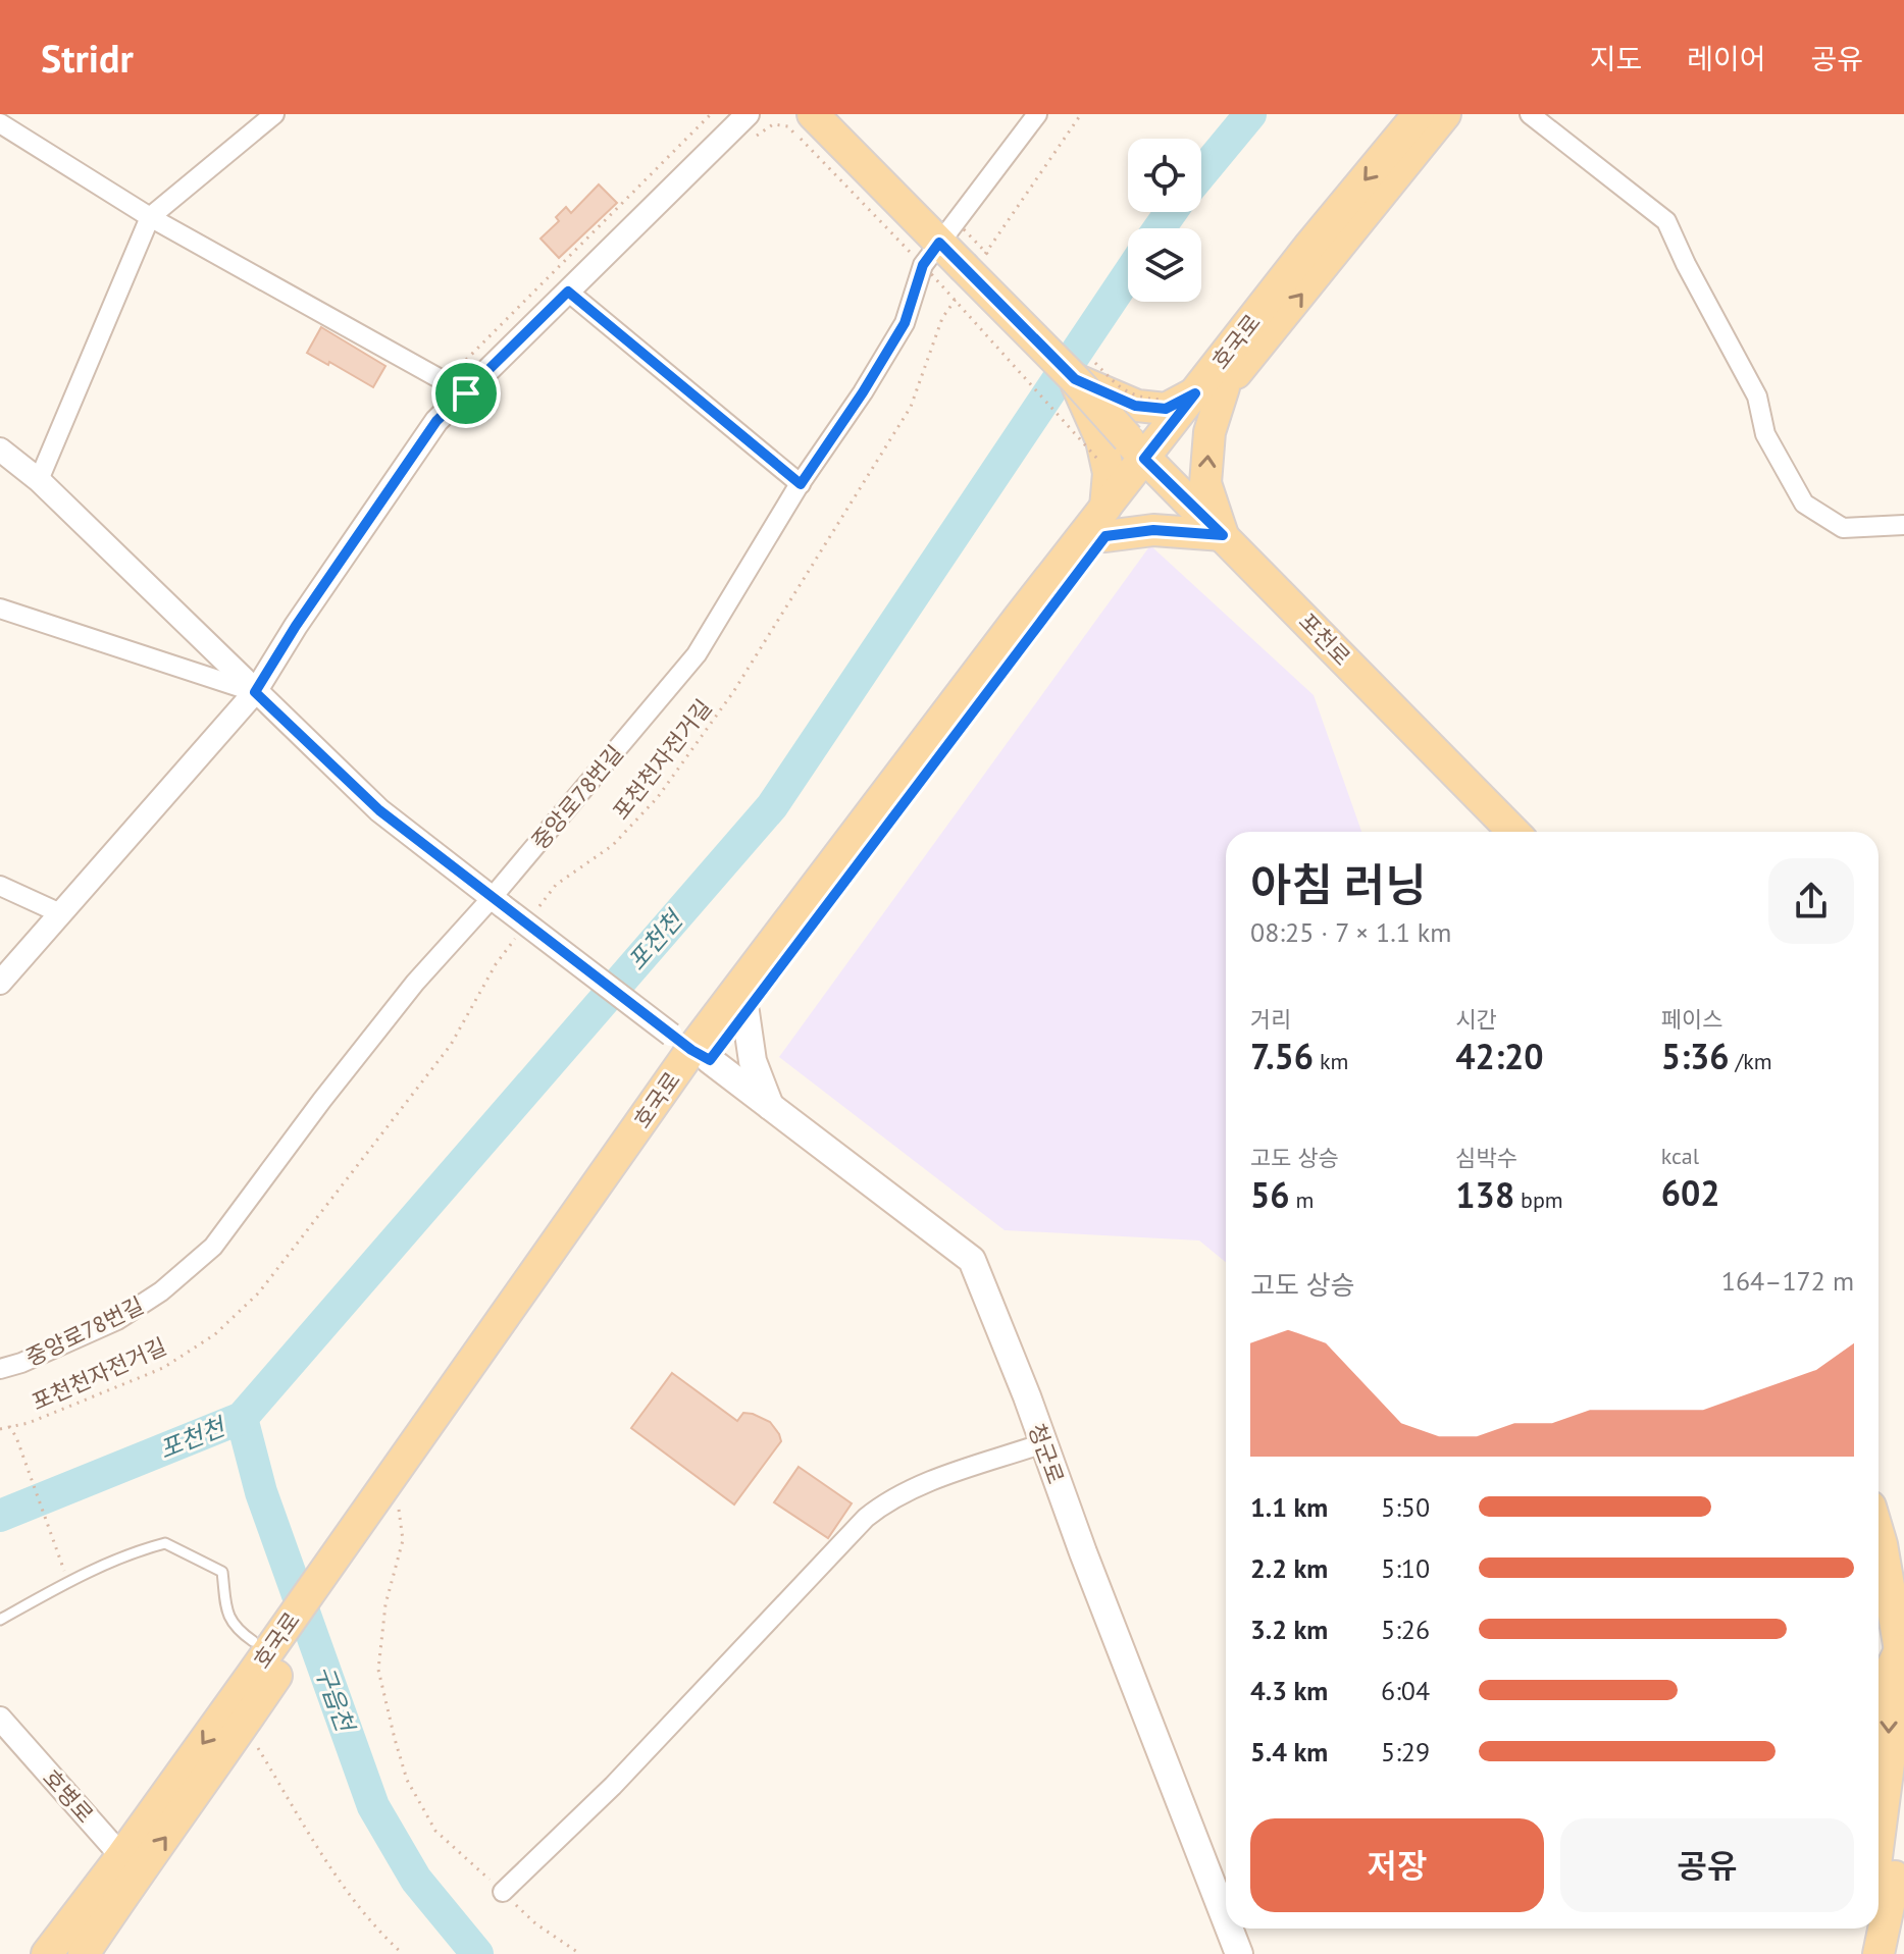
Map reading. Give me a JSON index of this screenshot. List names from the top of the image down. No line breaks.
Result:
{"streets":{"main road":["호국로","포천로","청군로"],"street":["중앙로78번길","호병로"],"path":["포천천자전거길"]},"crossings":[["호국로","포천로"],["호국로","청군로"],["호국로","호병로"],["포천로","포천천자전거길"]],"water":["포천천","구읍천"],"page":{"header":"Stridr","nav":["지도","레이어","공유"],"heading":["아침 러닝","08:25 · 7 × 1.1 km"],"stats":[["거리","7.56 km"],["시간","42:20"],["페이스","5:36 /km"],["고도 상승","56 m"],["심박수","138 bpm"],["kcal","602"]],"chart":["고도 상승","164–172 m"],"list":[{"name":"1.1 km","note":"5:50"},{"name":"2.2 km","note":"5:10"},{"name":"3.2 km","note":"5:26"},{"name":"4.3 km","note":"6:04"},{"name":"5.4 km","note":"5:29"}],"buttons":["저장","공유"]}}
